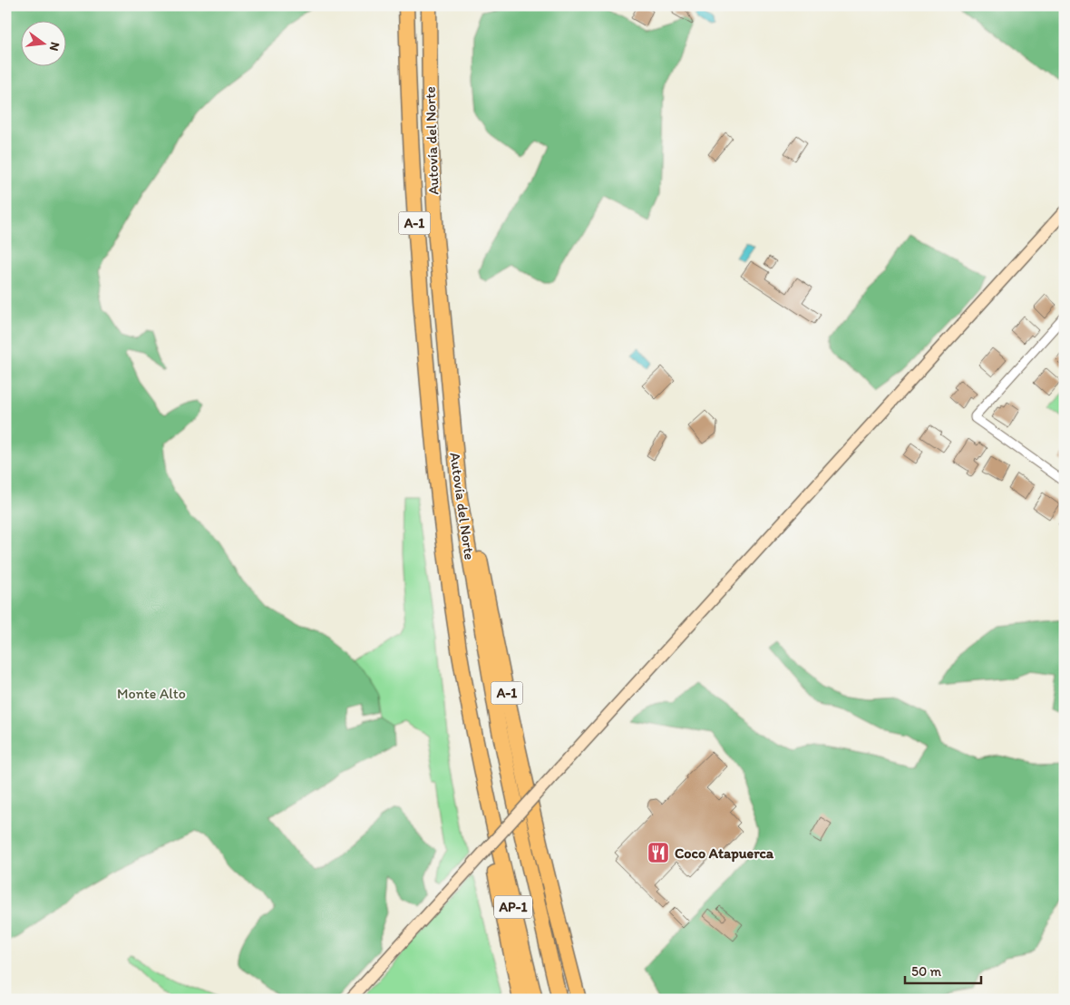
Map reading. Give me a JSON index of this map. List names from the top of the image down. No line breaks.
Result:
{"streets":{"highway":["Autovía del Norte","A-1","AP-1"]},"crossings":[["Autovía del Norte","A-1"]],"parks":["Monte Alto"],"places":{"restaurant":["Coco Atapuerca"]},"scale_bar":"50 m","north":"right"}
